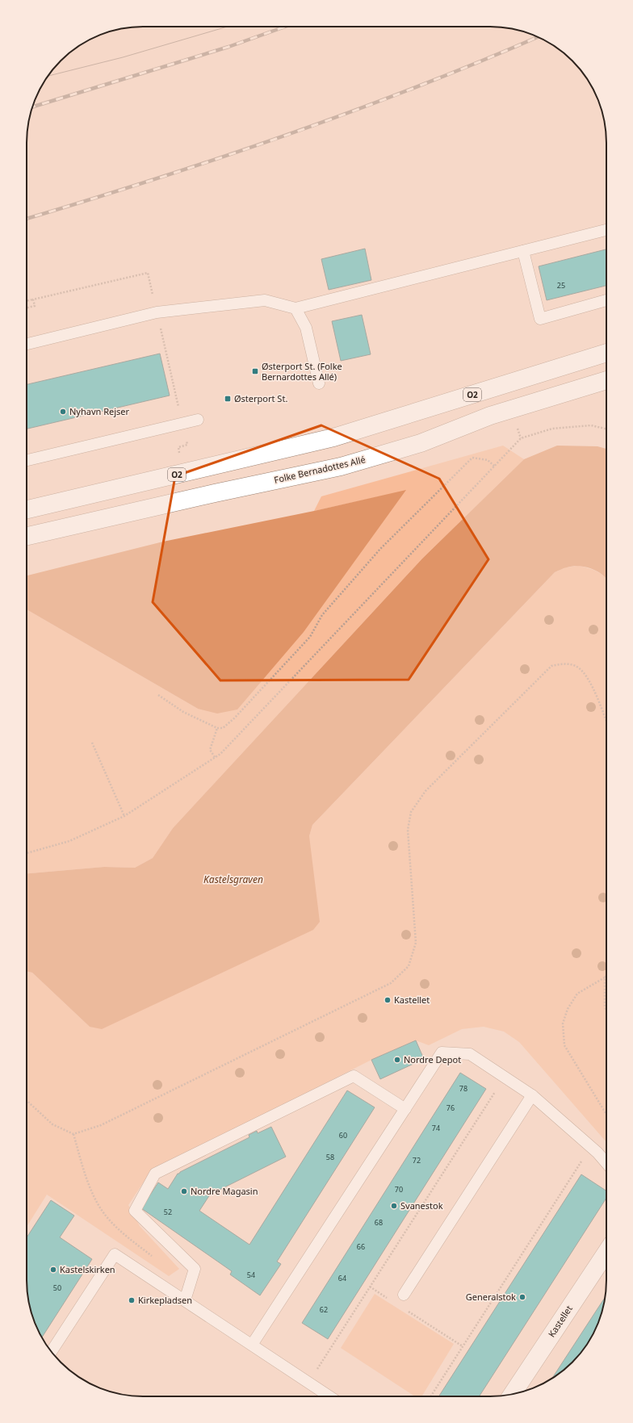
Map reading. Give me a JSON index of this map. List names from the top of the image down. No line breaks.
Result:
{"streets":{"main road":["O2","Folke Bernadottes Allé","Kastellet"]},"water":["Kastelsgraven"],"places":{"transit":["Østerport St. (Folke Bernardottes Allé)","Østerport St."],"other":["Nyhavn Rejser","Kastellet","Nordre Depot","Nordre Magasin","Svanestok","Kastelskirken","Generalstok","Kirkepladsen"]},"house_numbers":["25","78","76","74","60","58","72","70","52","68","66","54","64","50","62"]}
